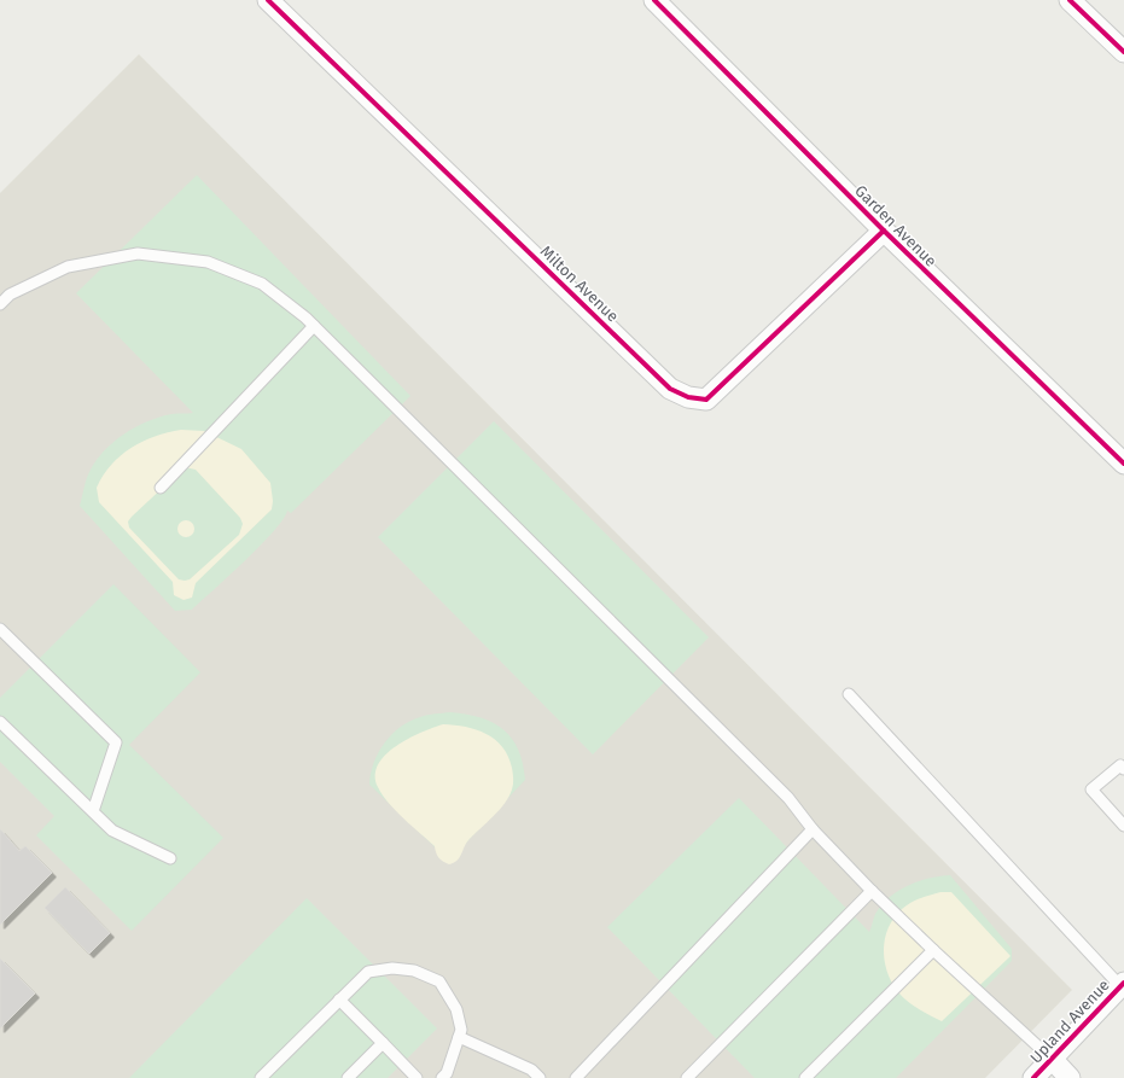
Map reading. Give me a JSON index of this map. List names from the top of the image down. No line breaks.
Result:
{"streets":{"street":["Garden Avenue","Milton Avenue","Upland Avenue"]},"crossings":[["Garden Avenue","Milton Avenue"]]}
